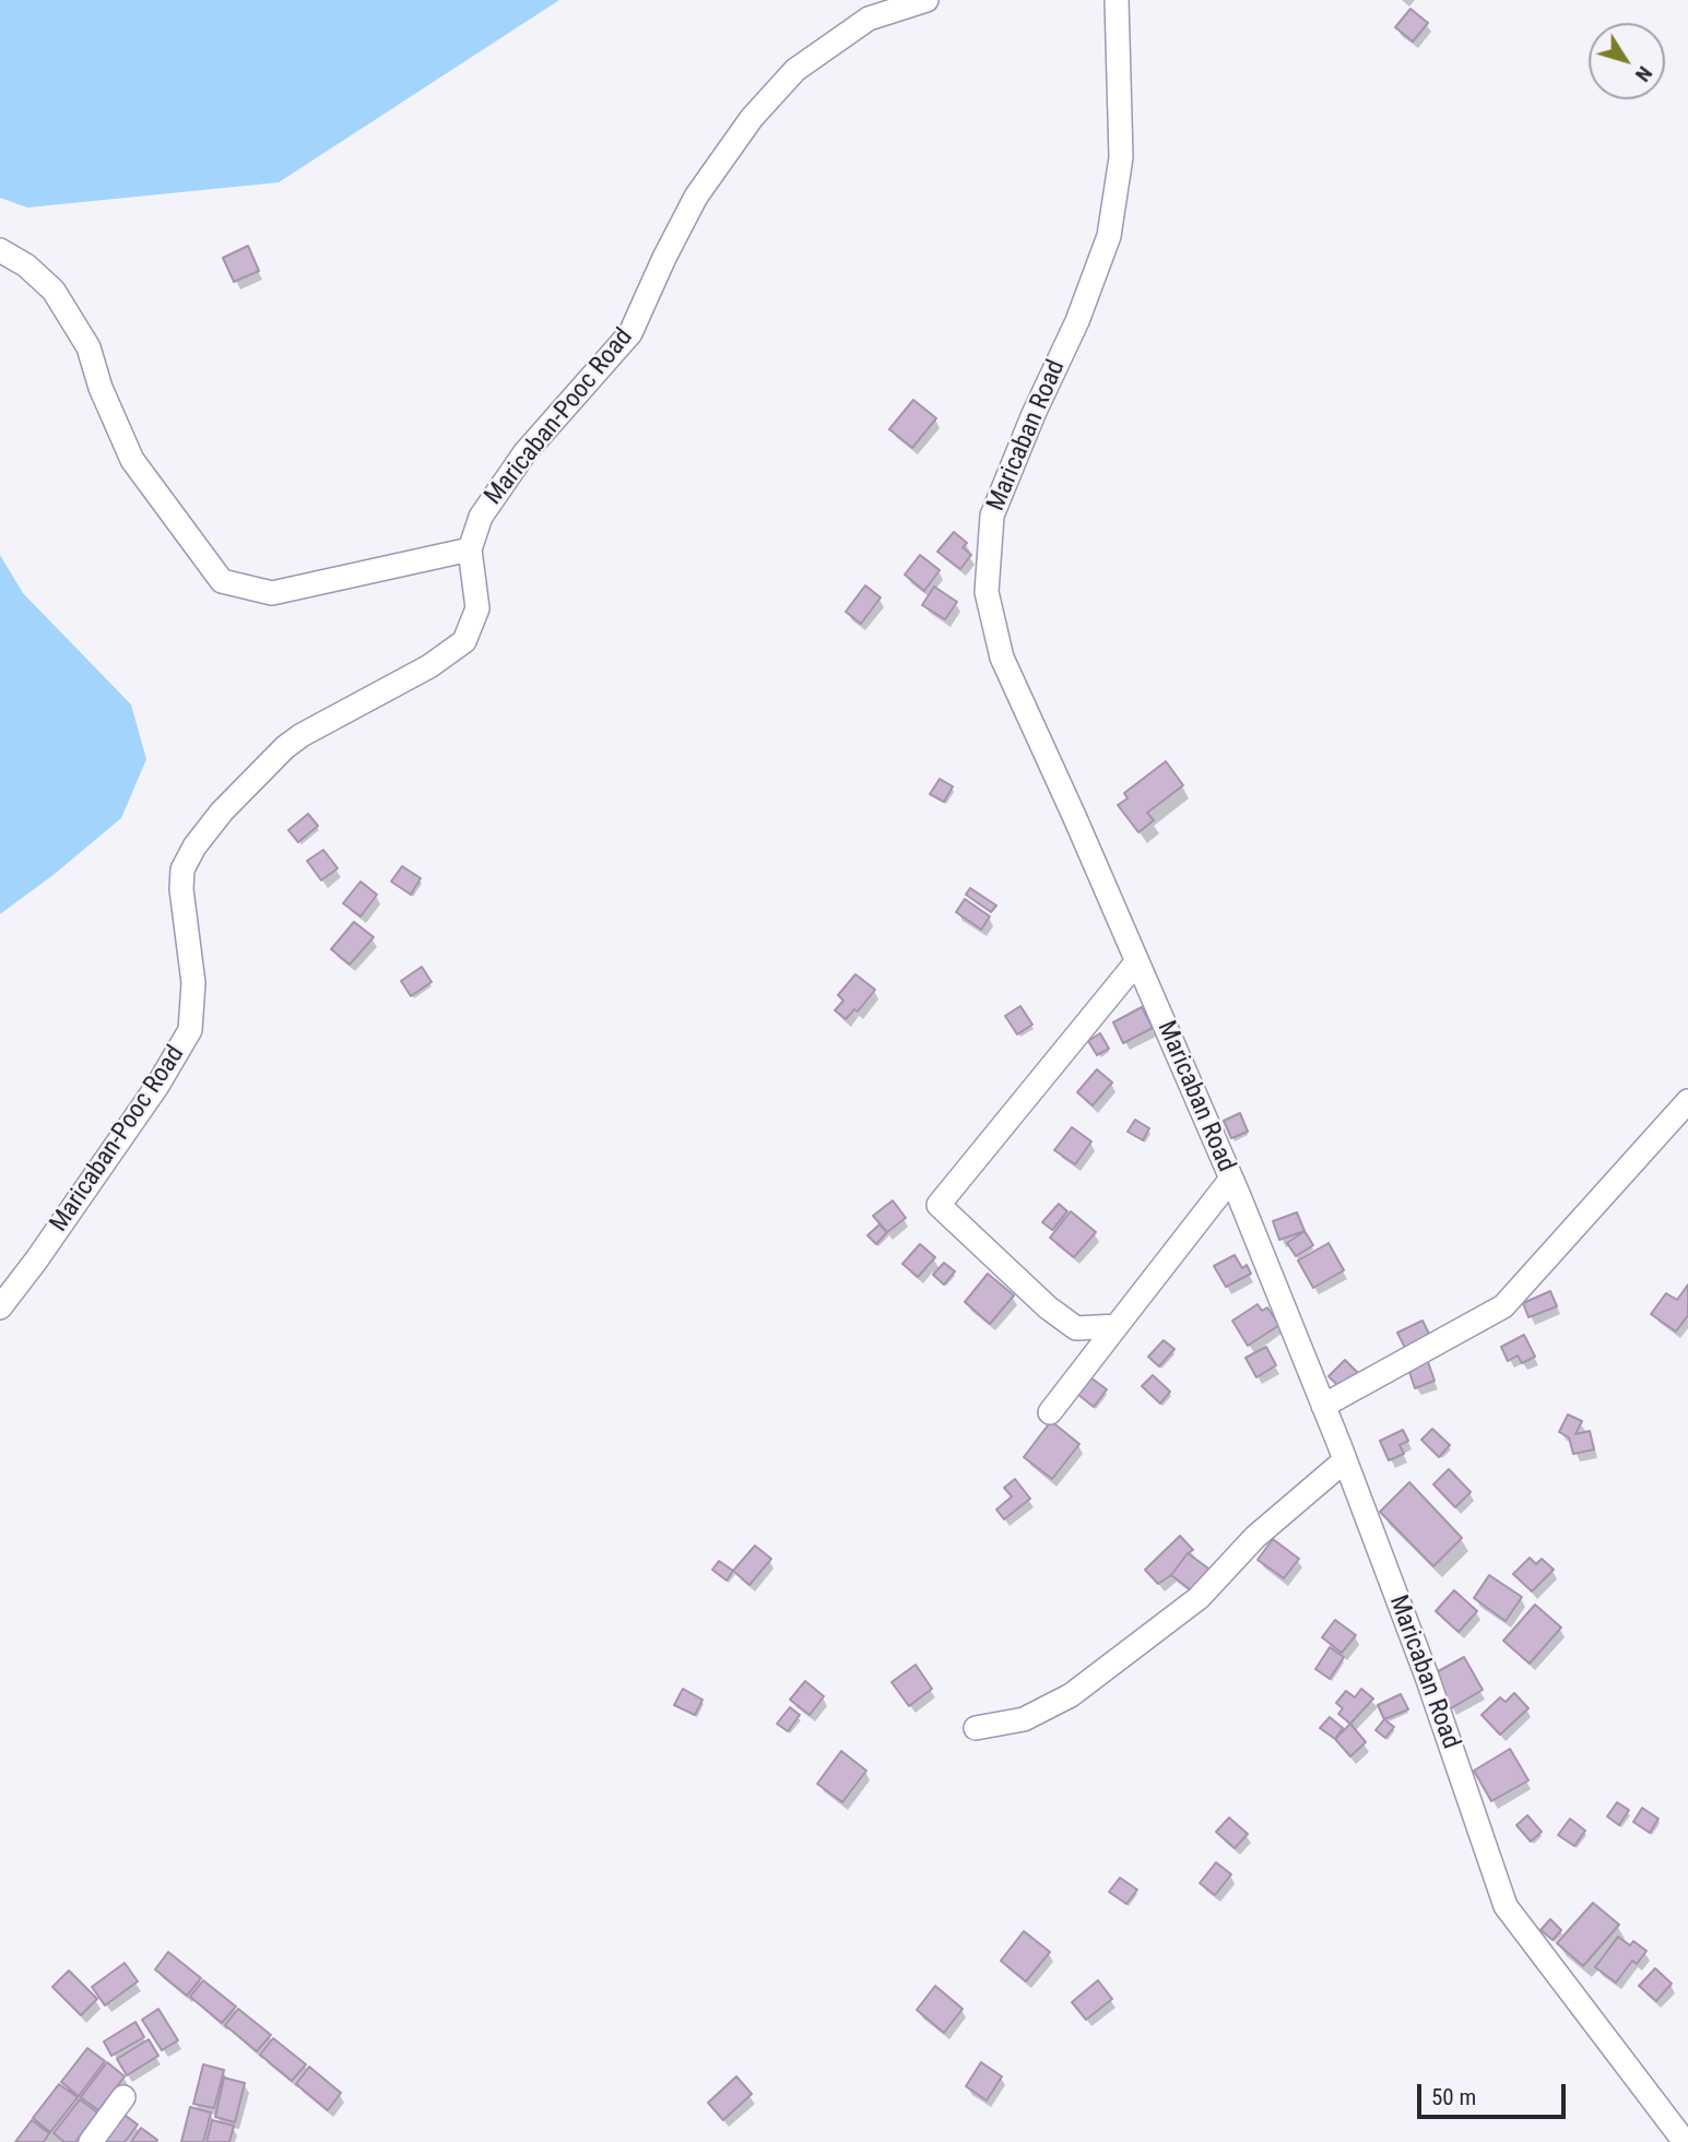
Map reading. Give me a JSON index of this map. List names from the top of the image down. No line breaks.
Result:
{"streets":{"street":["Maricaban-Pooc Road","Maricaban Road"]},"scale_bar":"50 m","north":"bottom right"}
